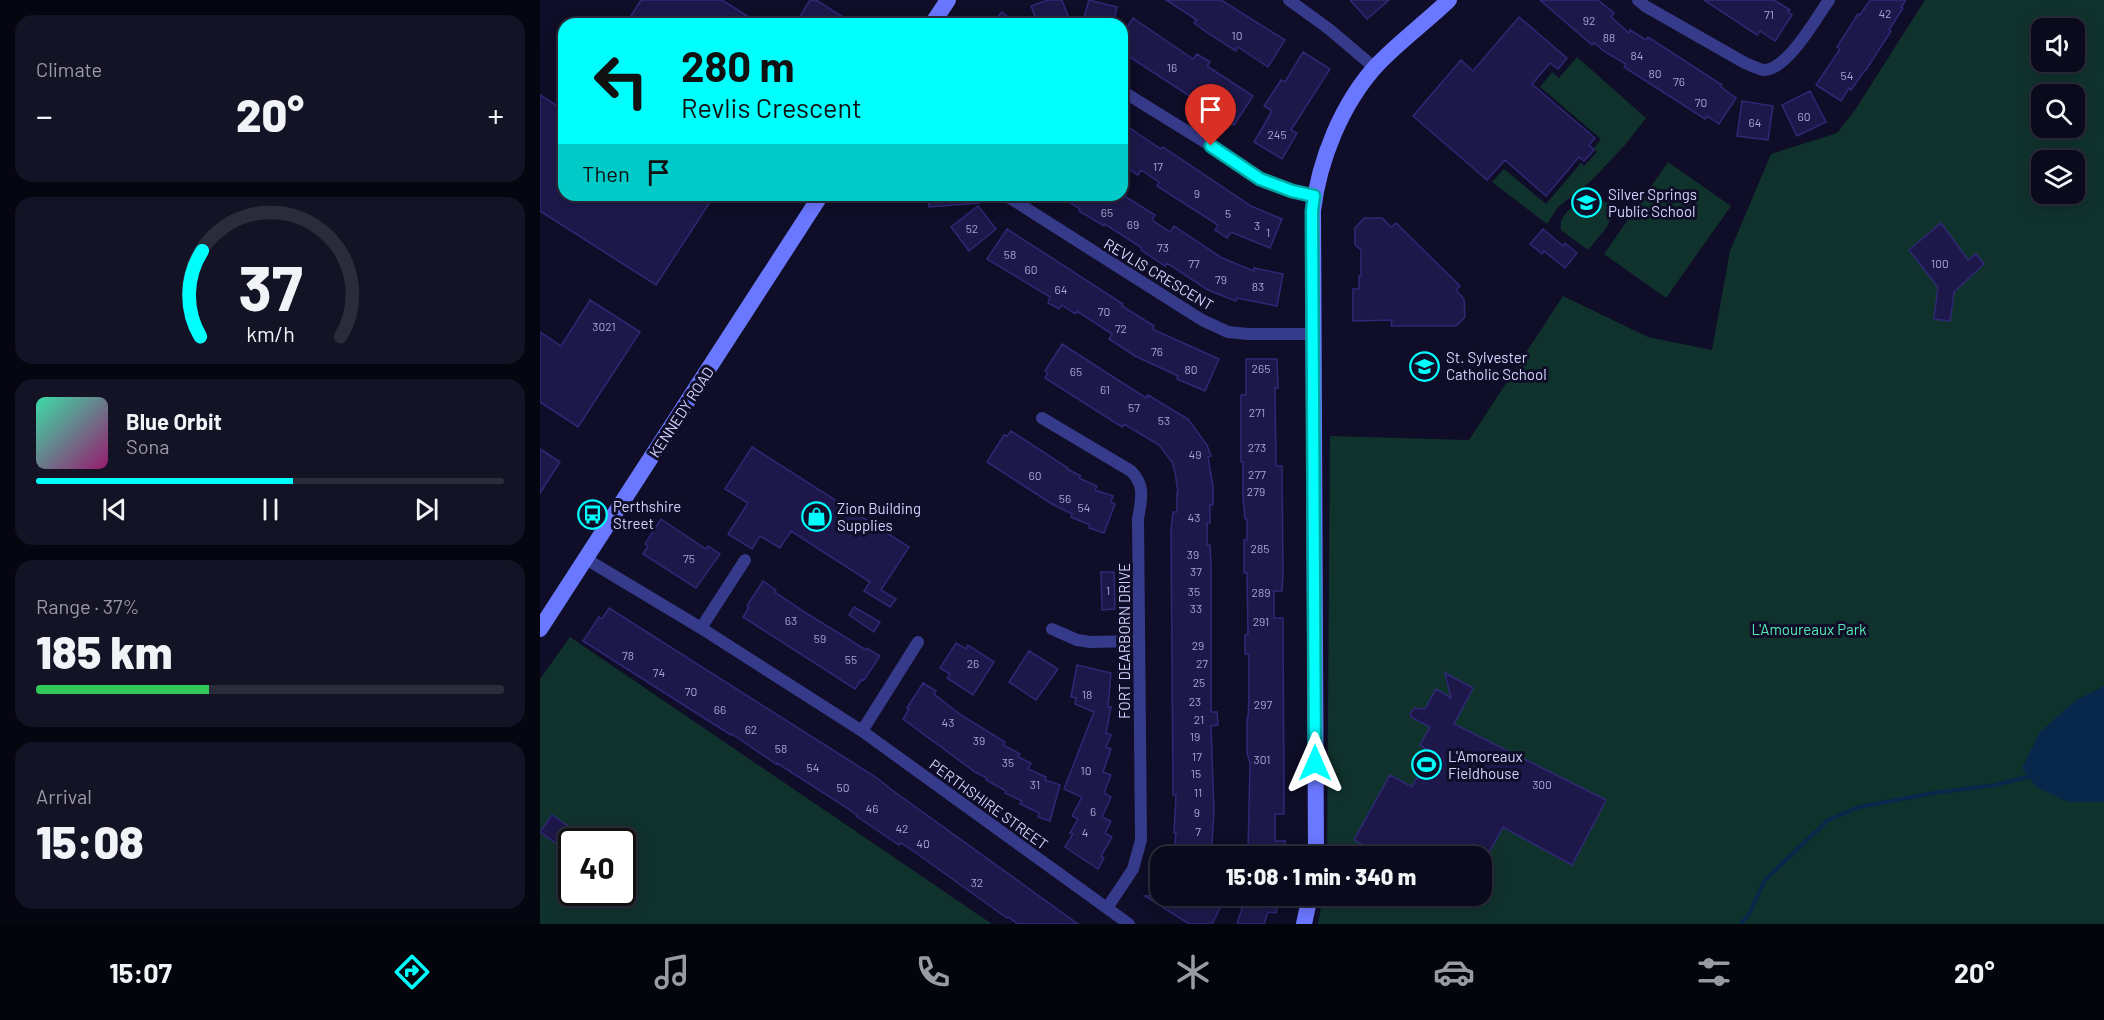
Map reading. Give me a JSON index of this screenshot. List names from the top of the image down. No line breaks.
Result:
{"streets":{"street":["REVLIS CRESCENT","KENNEDY ROAD","FORT DEARBORN DRIVE","PERTHSHIRE STREET"]},"crossings":[["KENNEDY ROAD","PERTHSHIRE STREET"],["FORT DEARBORN DRIVE","PERTHSHIRE STREET"]],"parks":["L'Amoureaux Park"],"places":{"school or university":["Silver Springs Public School","St. Sylvester Catholic School"],"bus stop":["Perthshire Street"],"shop":["Zion Building Supplies"],"sports":["L'Amoreaux Fieldhouse"]},"house_numbers":["42","71","92","10","88","84","16","80","54","76","70","60","64","245","17","9","65","5","69","3","52","1","73","58","77","100","60","79","83","64","70","3021","72","76","265","80","65","61","57","271","53","273","49","277","60","279","56","54","43","285","39","75","37","1","35","289","33","63","291","59","29","78","55","26","27","74","25","70","18","23","297","66","21","43","62","19","39","58","17","301","35","54","10","15","31","300","50","11","46","6","9","42","7","4","40","32"],"page":{"tile":["Climate",["Range · 37%","185 km"],["Arrival","15:08"]],"turn":["280 m","Revlis Crescent"],"heat":["−","20°","+"],"then":"Then","song":["Blue Orbit","Sona"],"limit":"40","trip":"15:08 · 1 min · 340 m","tabs":["15:07","20°"],"gauge":["37","km/h"]}}
